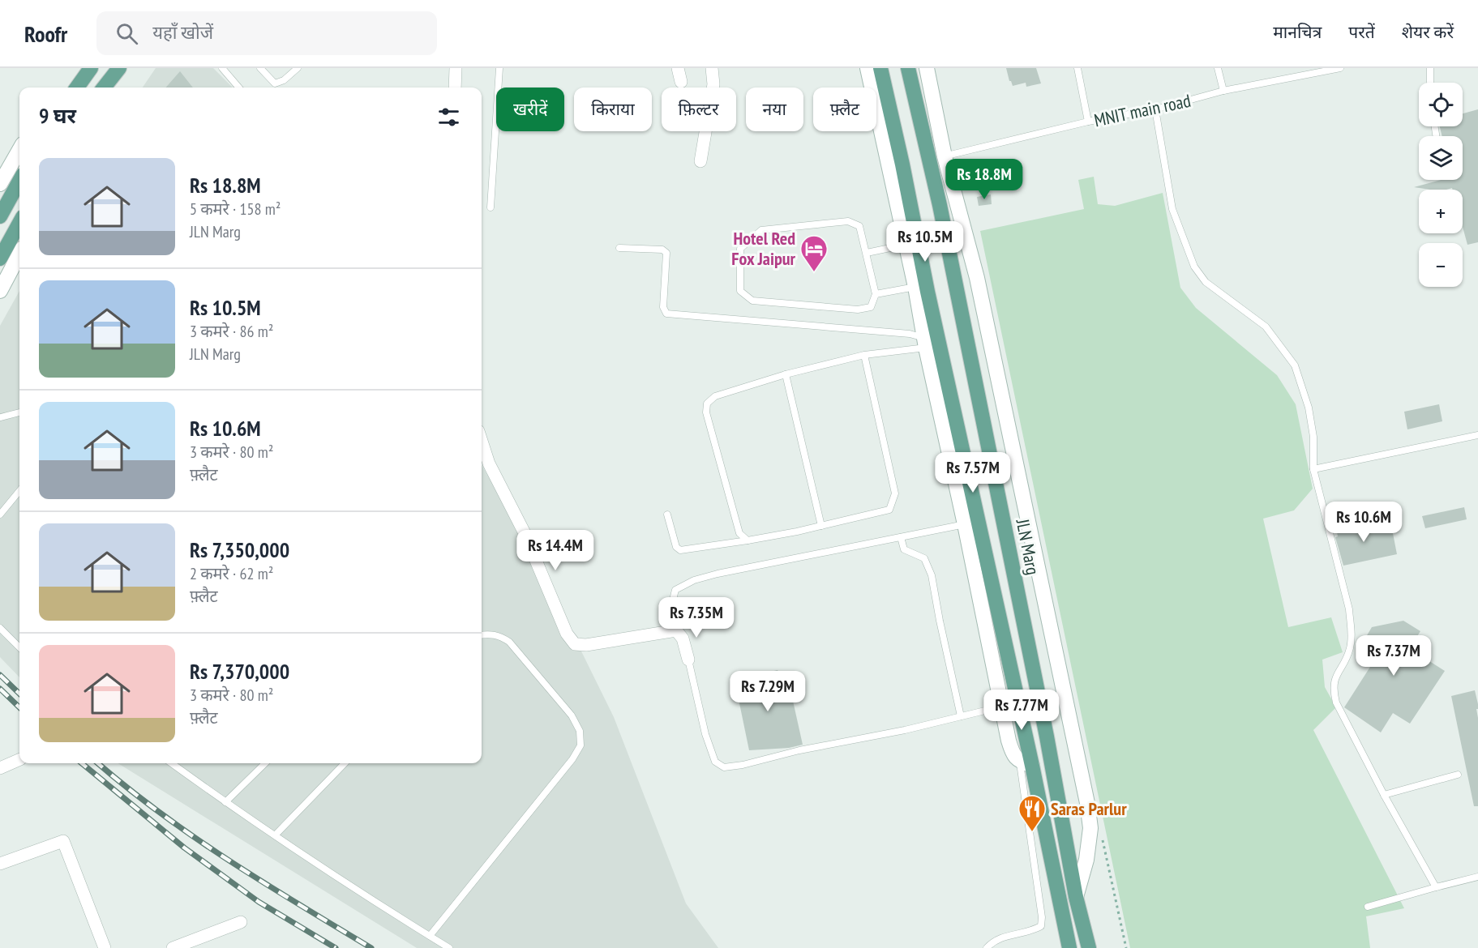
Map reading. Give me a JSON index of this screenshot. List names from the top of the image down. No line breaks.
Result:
{"streets":{"main road":["JLN Marg"],"lane":["MNIT main road"]},"crossings":[["MNIT main road","JLN Marg"]],"places":{"hotel":["Hotel Red Fox Jaipur"],"restaurant":["Saras Parlur"]},"page":{"header":"Roofr","search":"यहाँ खोजें","nav":["मानचित्र","परतें","शेयर करें"],"map_buttons":["+","−"],"chip":["खरीदें","किराया","फ़िल्टर","नया","फ़्लैट"],"heading":"9 घर","list":[{"name":"Rs 18.8M","note":"5 कमरे · 158 m² · JLN Marg"},{"name":"Rs 10.5M","note":"3 कमरे · 86 m² · JLN Marg"},{"name":"Rs 10.6M","note":"3 कमरे · 80 m² · फ़्लैट"},{"name":"Rs 7,350,000","note":"2 कमरे · 62 m² · फ़्लैट"},{"name":"Rs 7,370,000","note":"3 कमरे · 80 m² · फ़्लैट"}],"price":["Rs 18.8M","Rs 10.5M","Rs 7.57M","Rs 10.6M","Rs 14.4M","Rs 7.35M","Rs 7.37M","Rs 7.29M","Rs 7.77M"]}}
